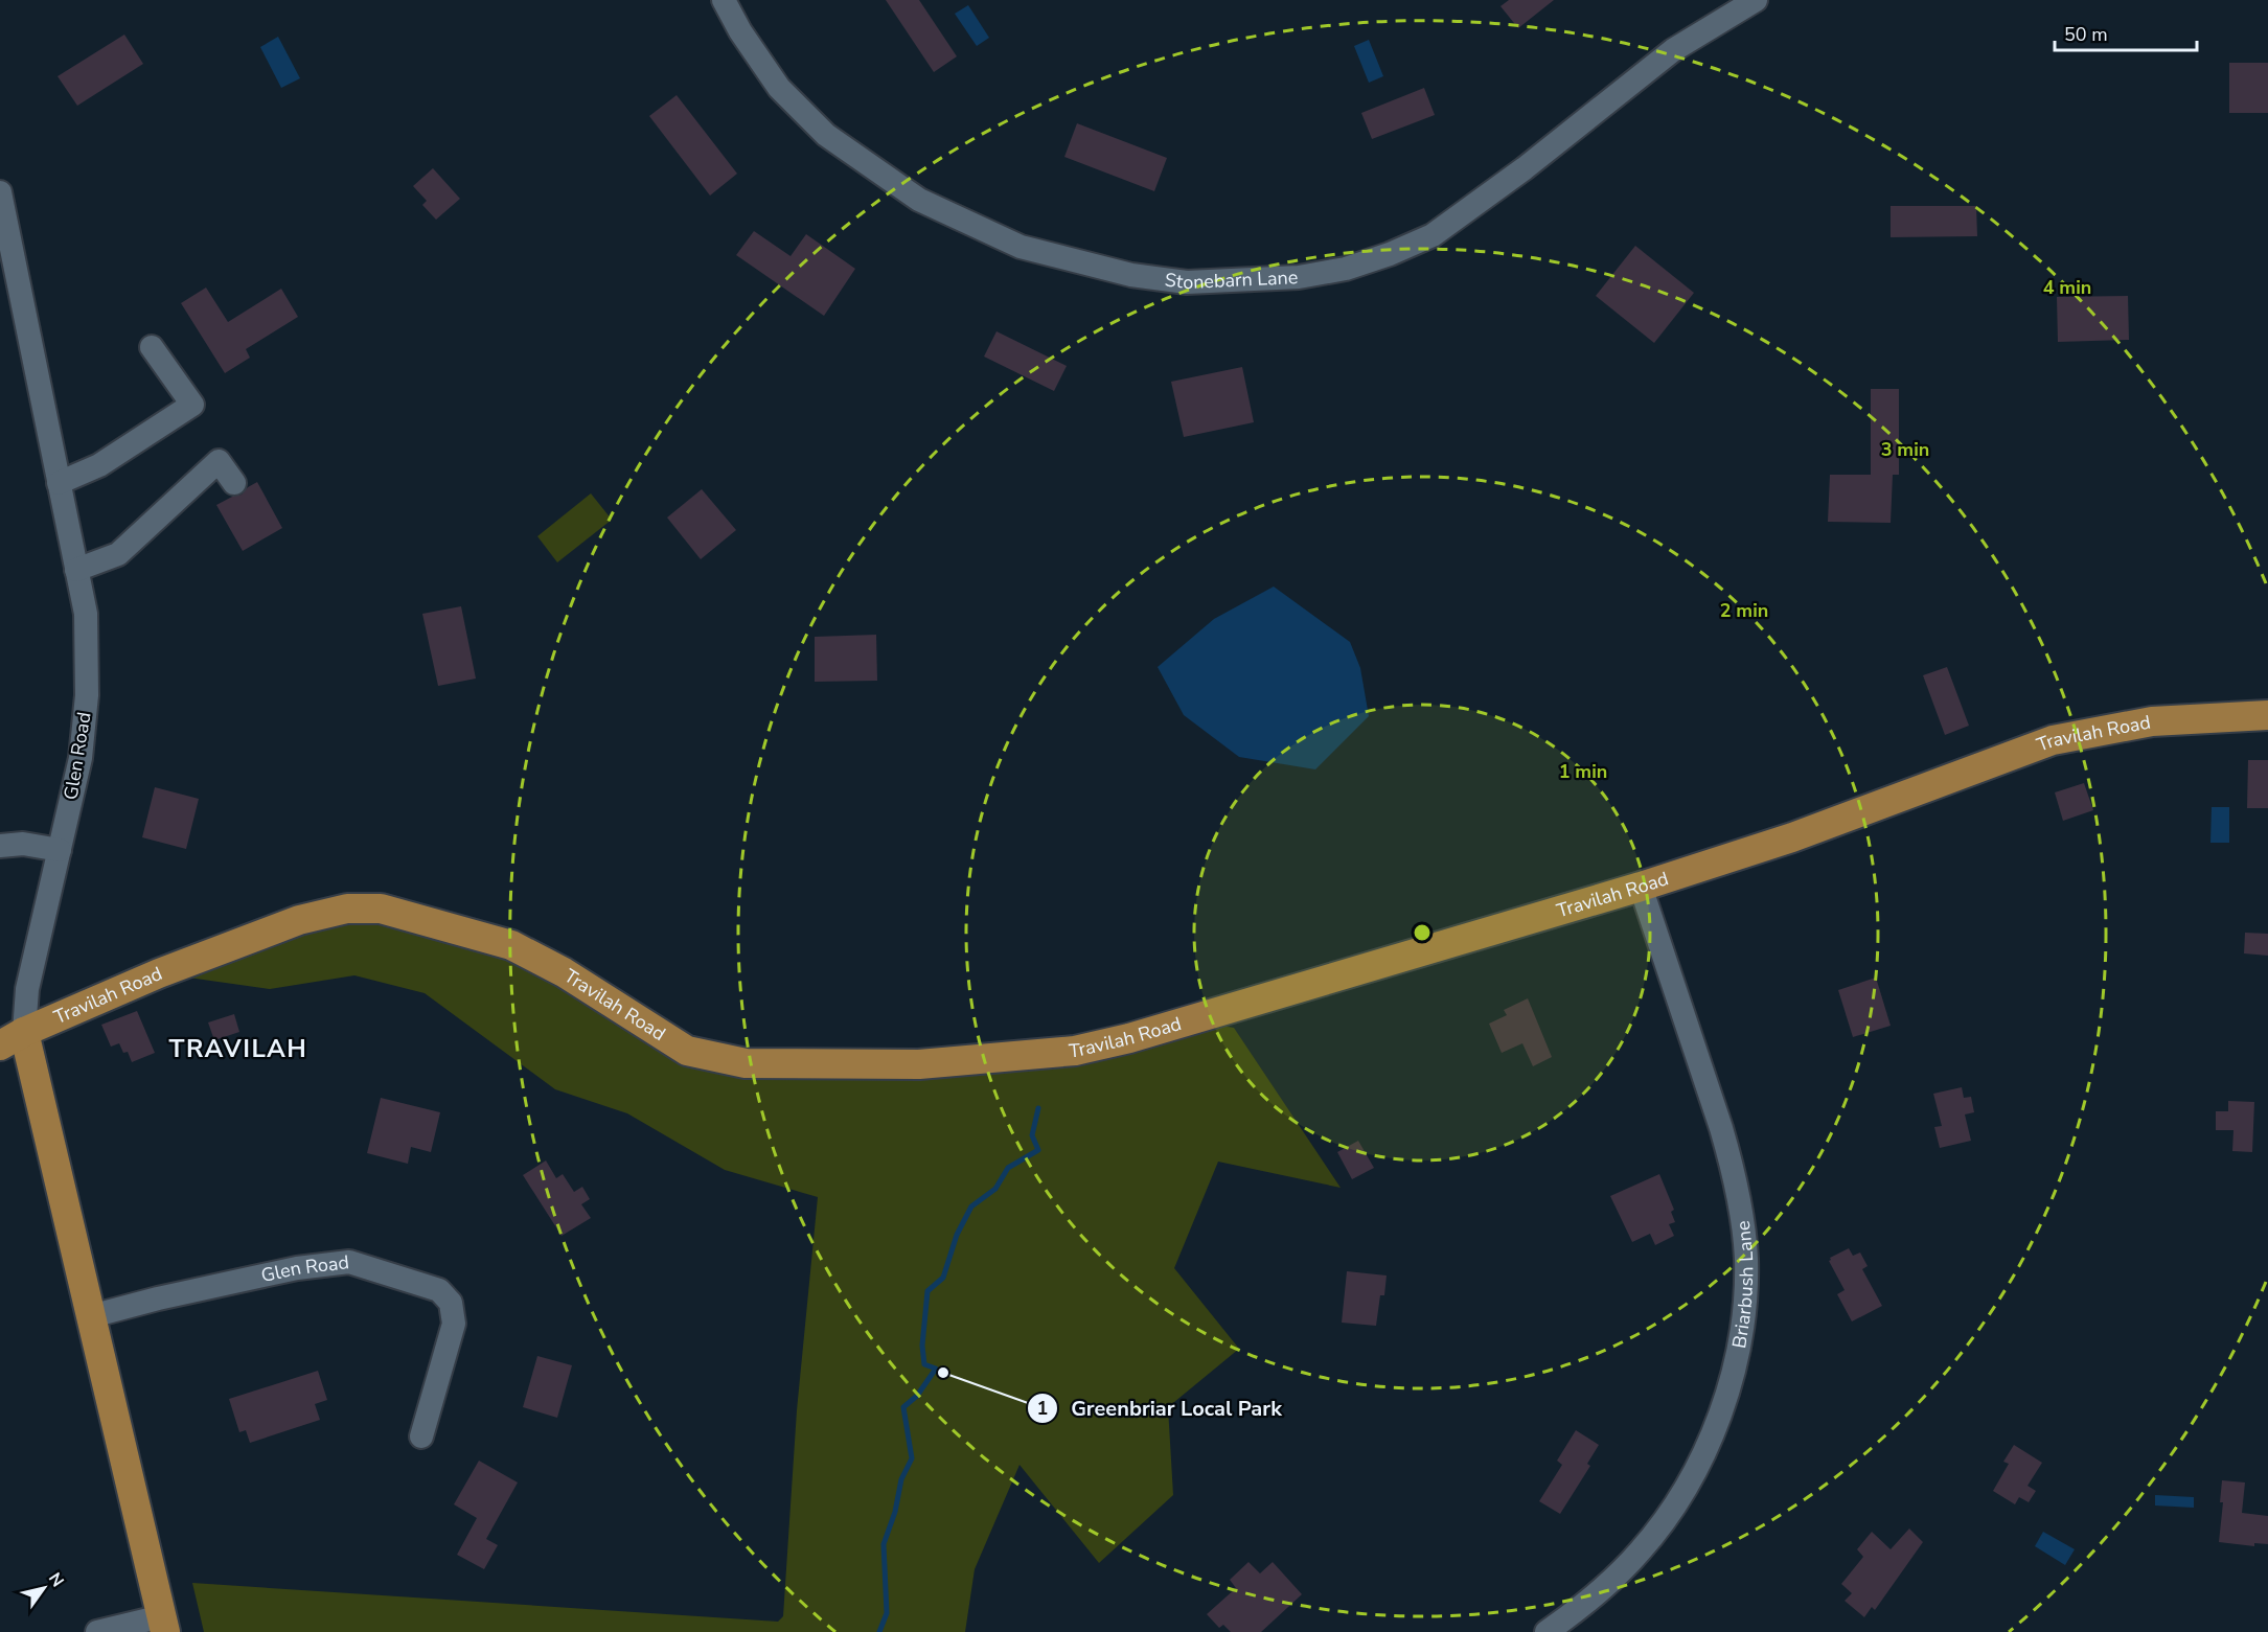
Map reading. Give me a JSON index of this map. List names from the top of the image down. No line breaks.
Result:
{"streets":{"main road":["Travilah Road","Glen Road"],"street":["Stonebarn Lane","Briarbush Lane"]},"crossings":[["Travilah Road","Glen Road"],["Travilah Road","Briarbush Lane"]],"districts":["TRAVILAH"],"places":["Greenbriar Local Park"],"scale_bar":"50 m","north":"top right","rings":["4 min","3 min","2 min","1 min"]}
